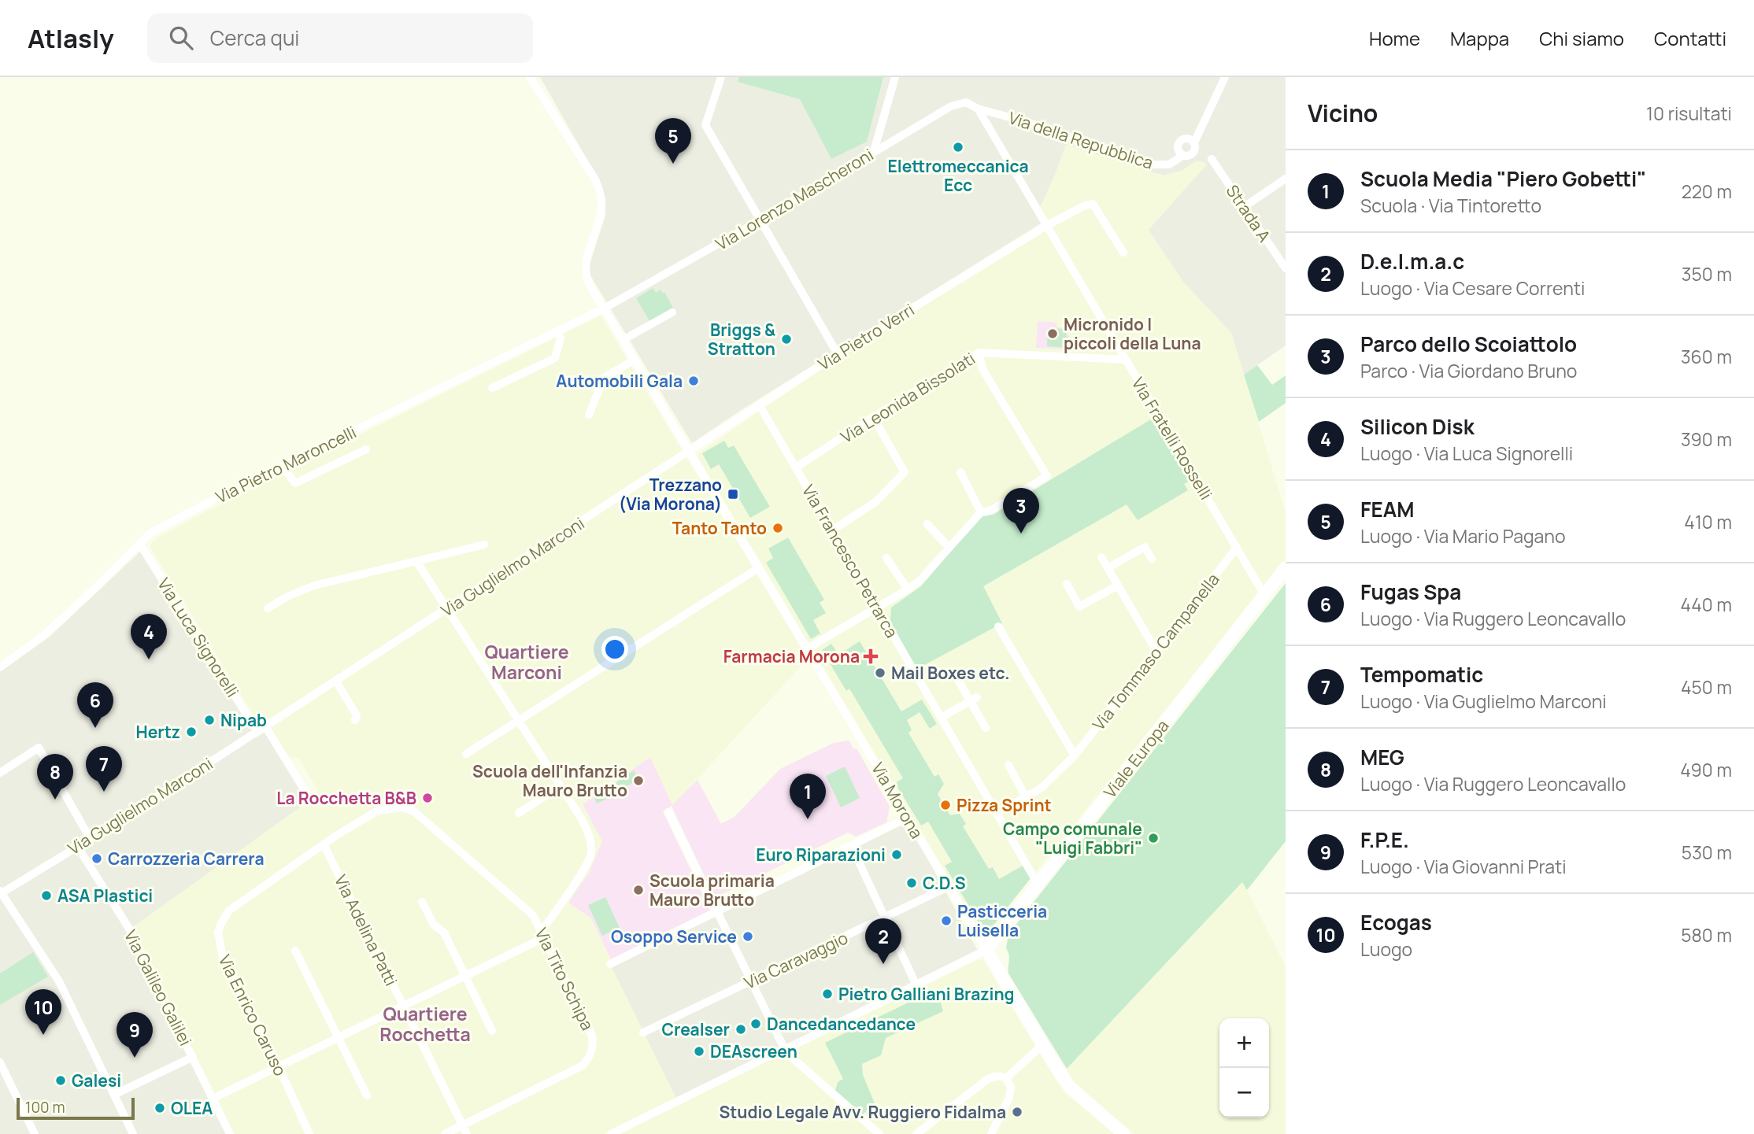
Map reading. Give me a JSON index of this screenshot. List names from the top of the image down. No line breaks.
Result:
{"streets":{"main road":["Viale Europa","Via Morona"],"street":["Via della Repubblica","Via Lorenzo Mascheroni","Strada A","Via Pietro Verri","Via Leonida Bissolati","Via Fratelli Rosselli","Via Pietro Maroncelli","Via Francesco Petrarca","Via Guglielmo Marconi","Via Luca Signorelli","Via Tommaso Campanella","Via Adelina Patti","Via Caravaggio","Via Tito Schipa","Via Galileo Galilei","Via Enrico Caruso"]},"crossings":[["Via della Repubblica","Via Lorenzo Mascheroni"],["Via della Repubblica","Via Fratelli Rosselli"],["Via Lorenzo Mascheroni","Via Fratelli Rosselli"],["Via Lorenzo Mascheroni","Via Pietro Maroncelli"],["Via Lorenzo Mascheroni","Via Morona"],["Via Pietro Verri","Via Fratelli Rosselli"],["Via Pietro Verri","Via Francesco Petrarca"],["Via Pietro Verri","Via Guglielmo Marconi"],["Via Pietro Verri","Via Morona"],["Via Leonida Bissolati","Via Fratelli Rosselli"],["Via Leonida Bissolati","Via Francesco Petrarca"],["Via Fratelli Rosselli","Via Tommaso Campanella"],["Via Fratelli Rosselli","Viale Europa"],["Via Pietro Maroncelli","Via Luca Signorelli"],["Via Pietro Maroncelli","Via Morona"],["Via Francesco Petrarca","Via Tommaso Campanella"],["Via Francesco Petrarca","Viale Europa"],["Via Guglielmo Marconi","Via Luca Signorelli"],["Via Guglielmo Marconi","Via Morona"],["Via Guglielmo Marconi","Via Galileo Galilei"],["Viale Europa","Via Morona"],["Via Morona","Via Caravaggio"],["Via Adelina Patti","Via Tito Schipa"],["Via Adelina Patti","Via Enrico Caruso"],["Via Tito Schipa","Via Enrico Caruso"]],"districts":["Quartiere Marconi","Quartiere Rocchetta"],"places":{"other":["Elettromeccanica Ecc","Micronido I piccoli della Luna","Briggs & Stratton","Automobili Gala","Tanto Tanto","Mail Boxes etc.","Nipab","Hertz","Scuola dell'Infanzia Mauro Brutto","La Rocchetta B&B","Pizza Sprint","Campo comunale \"Luigi Fabbri\"","Euro Riparazioni","Carrozzeria Carrera","C.D.S","Scuola primaria Mauro Brutto","ASA Plastici","Pasticceria Luisella","Osoppo Service","Pietro Galliani Brazing","Dancedancedance","Crealser","DEAscreen","Galesi","OLEA","Studio Legale Avv. Ruggiero Fidalma"],"transit":["Trezzano (Via Morona)"],"health":["Farmacia Morona"]},"scale_bar":"100 m","page":{"header":"Atlasly","search":"Cerca qui","nav":["Home","Mappa","Chi siamo","Contatti"],"heading":["Vicino","10 risultati"],"pins":["5","3","4","6","7","8","1","2","10","9"],"list":[{"mark":"1","name":"Scuola Media \"Piero Gobetti\"","note":"Scuola · Via Tintoretto","value":"220 m"},{"mark":"2","name":"D.e.l.m.a.c","note":"Luogo · Via Cesare Correnti","value":"350 m"},{"mark":"3","name":"Parco dello Scoiattolo","note":"Parco · Via Giordano Bruno","value":"360 m"},{"mark":"4","name":"Silicon Disk","note":"Luogo · Via Luca Signorelli","value":"390 m"},{"mark":"5","name":"FEAM","note":"Luogo · Via Mario Pagano","value":"410 m"},{"mark":"6","name":"Fugas Spa","note":"Luogo · Via Ruggero Leoncavallo","value":"440 m"},{"mark":"7","name":"Tempomatic","note":"Luogo · Via Guglielmo Marconi","value":"450 m"},{"mark":"8","name":"MEG","note":"Luogo · Via Ruggero Leoncavallo","value":"490 m"},{"mark":"9","name":"F.P.E.","note":"Luogo · Via Giovanni Prati","value":"530 m"},{"mark":"10","name":"Ecogas","note":"Luogo","value":"580 m"}],"map_buttons":["+","−"],"scale":"100 m"}}
